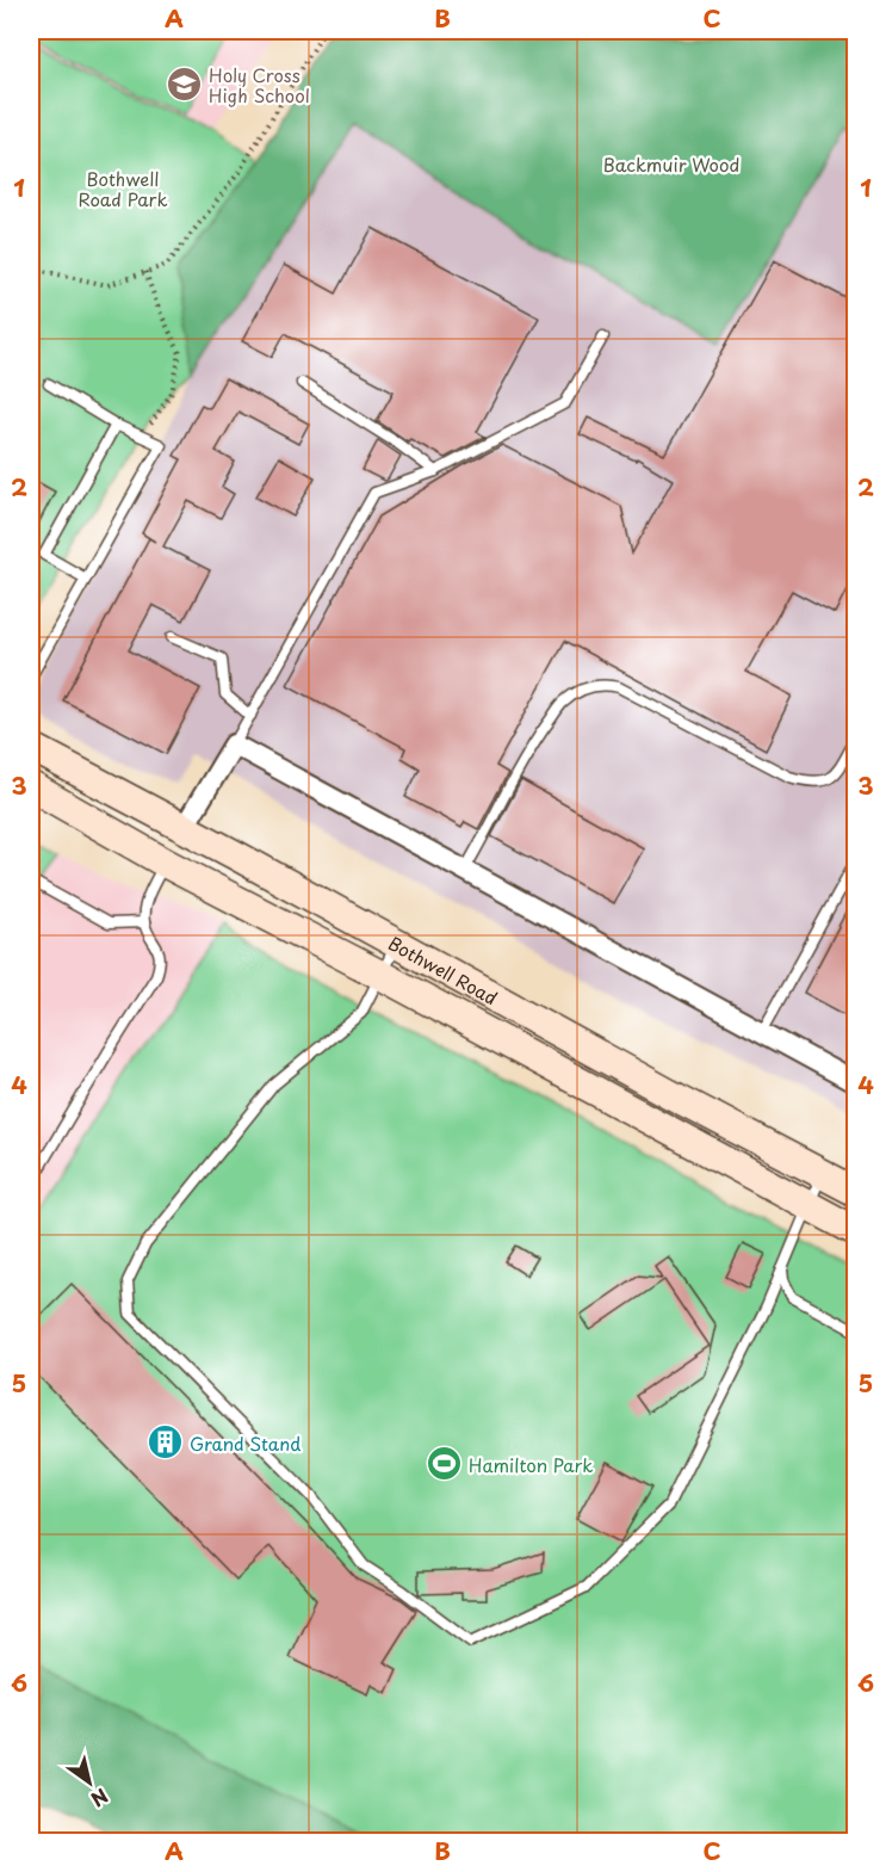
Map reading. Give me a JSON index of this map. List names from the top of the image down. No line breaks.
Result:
{"streets":{"main road":["Bothwell Road"]},"parks":["Backmuir Wood","Bothwell Road Park"],"places":{"school or university":["Holy Cross High School"],"building":["Grand Stand"],"sports":["Hamilton Park"]},"north":"bottom right","grid":{"columns":["A","B","C"],"rows":["1","2","3","4","5","6"]}}
